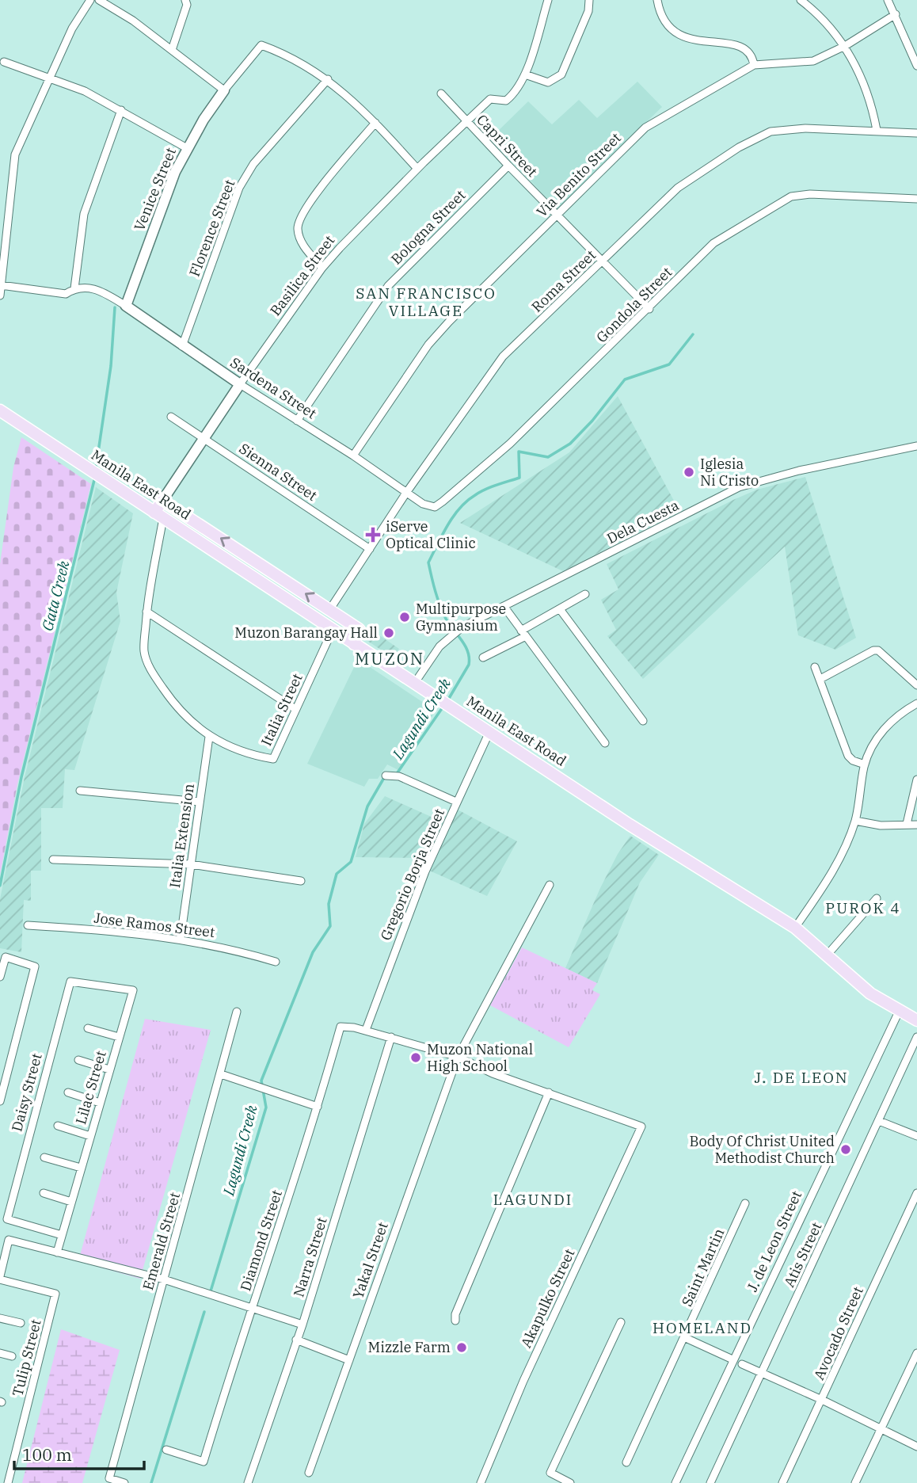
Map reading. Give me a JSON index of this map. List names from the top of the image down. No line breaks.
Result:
{"streets":{"main road":["Manila East Road"],"street":["Capri Street","Via Benito Street","Venice Street","Bologna Street","Florence Street","Basilica Street","Roma Street","Gondola Street","Sardena Street","Sienna Street","Dela Cuesta","Italia Street","Italia Extension","Gregorio Borja Street","Jose Ramos Street","Lilac Street","Daisy Street","Diamond Street","Emerald Street","J. de Leon Street","Atis Street","Narra Street","Yakal Street","Saint Martin","Akapulko Street","Avocado Street","Tulip Street"]},"crossings":[["Capri Street","Via Benito Street"],["Capri Street","Bologna Street"],["Capri Street","Basilica Street"],["Capri Street","Roma Street"],["Capri Street","Gondola Street"],["Via Benito Street","Sardena Street"],["Venice Street","Sardena Street"],["Bologna Street","Sardena Street"],["Florence Street","Sardena Street"],["Basilica Street","Sardena Street"],["Basilica Street","Sienna Street"],["Roma Street","Gondola Street"],["Roma Street","Sardena Street"],["Roma Street","Sienna Street"],["Gondola Street","Sardena Street"],["Manila East Road","Dela Cuesta"],["Manila East Road","Italia Street"],["Manila East Road","Gregorio Borja Street"],["Manila East Road","J. de Leon Street"],["Italia Street","Italia Extension"],["Italia Extension","Jose Ramos Street"],["Gregorio Borja Street","Diamond Street"],["Lilac Street","Daisy Street"]],"districts":["SAN FRANCISCO VILLAGE","MUZON","PUROK 4","J. DE LEON","LAGUNDI","HOMELAND"],"water":["Gata Creek","Lagundi Creek"],"places":{"other":["Iglesia Ni Cristo","Multipurpose Gymnasium","Muzon Barangay Hall","Muzon National High School","Body Of Christ United Methodist Church","Mizzle Farm"],"health":["iServe Optical Clinic"]},"scale_bar":"100 m"}
